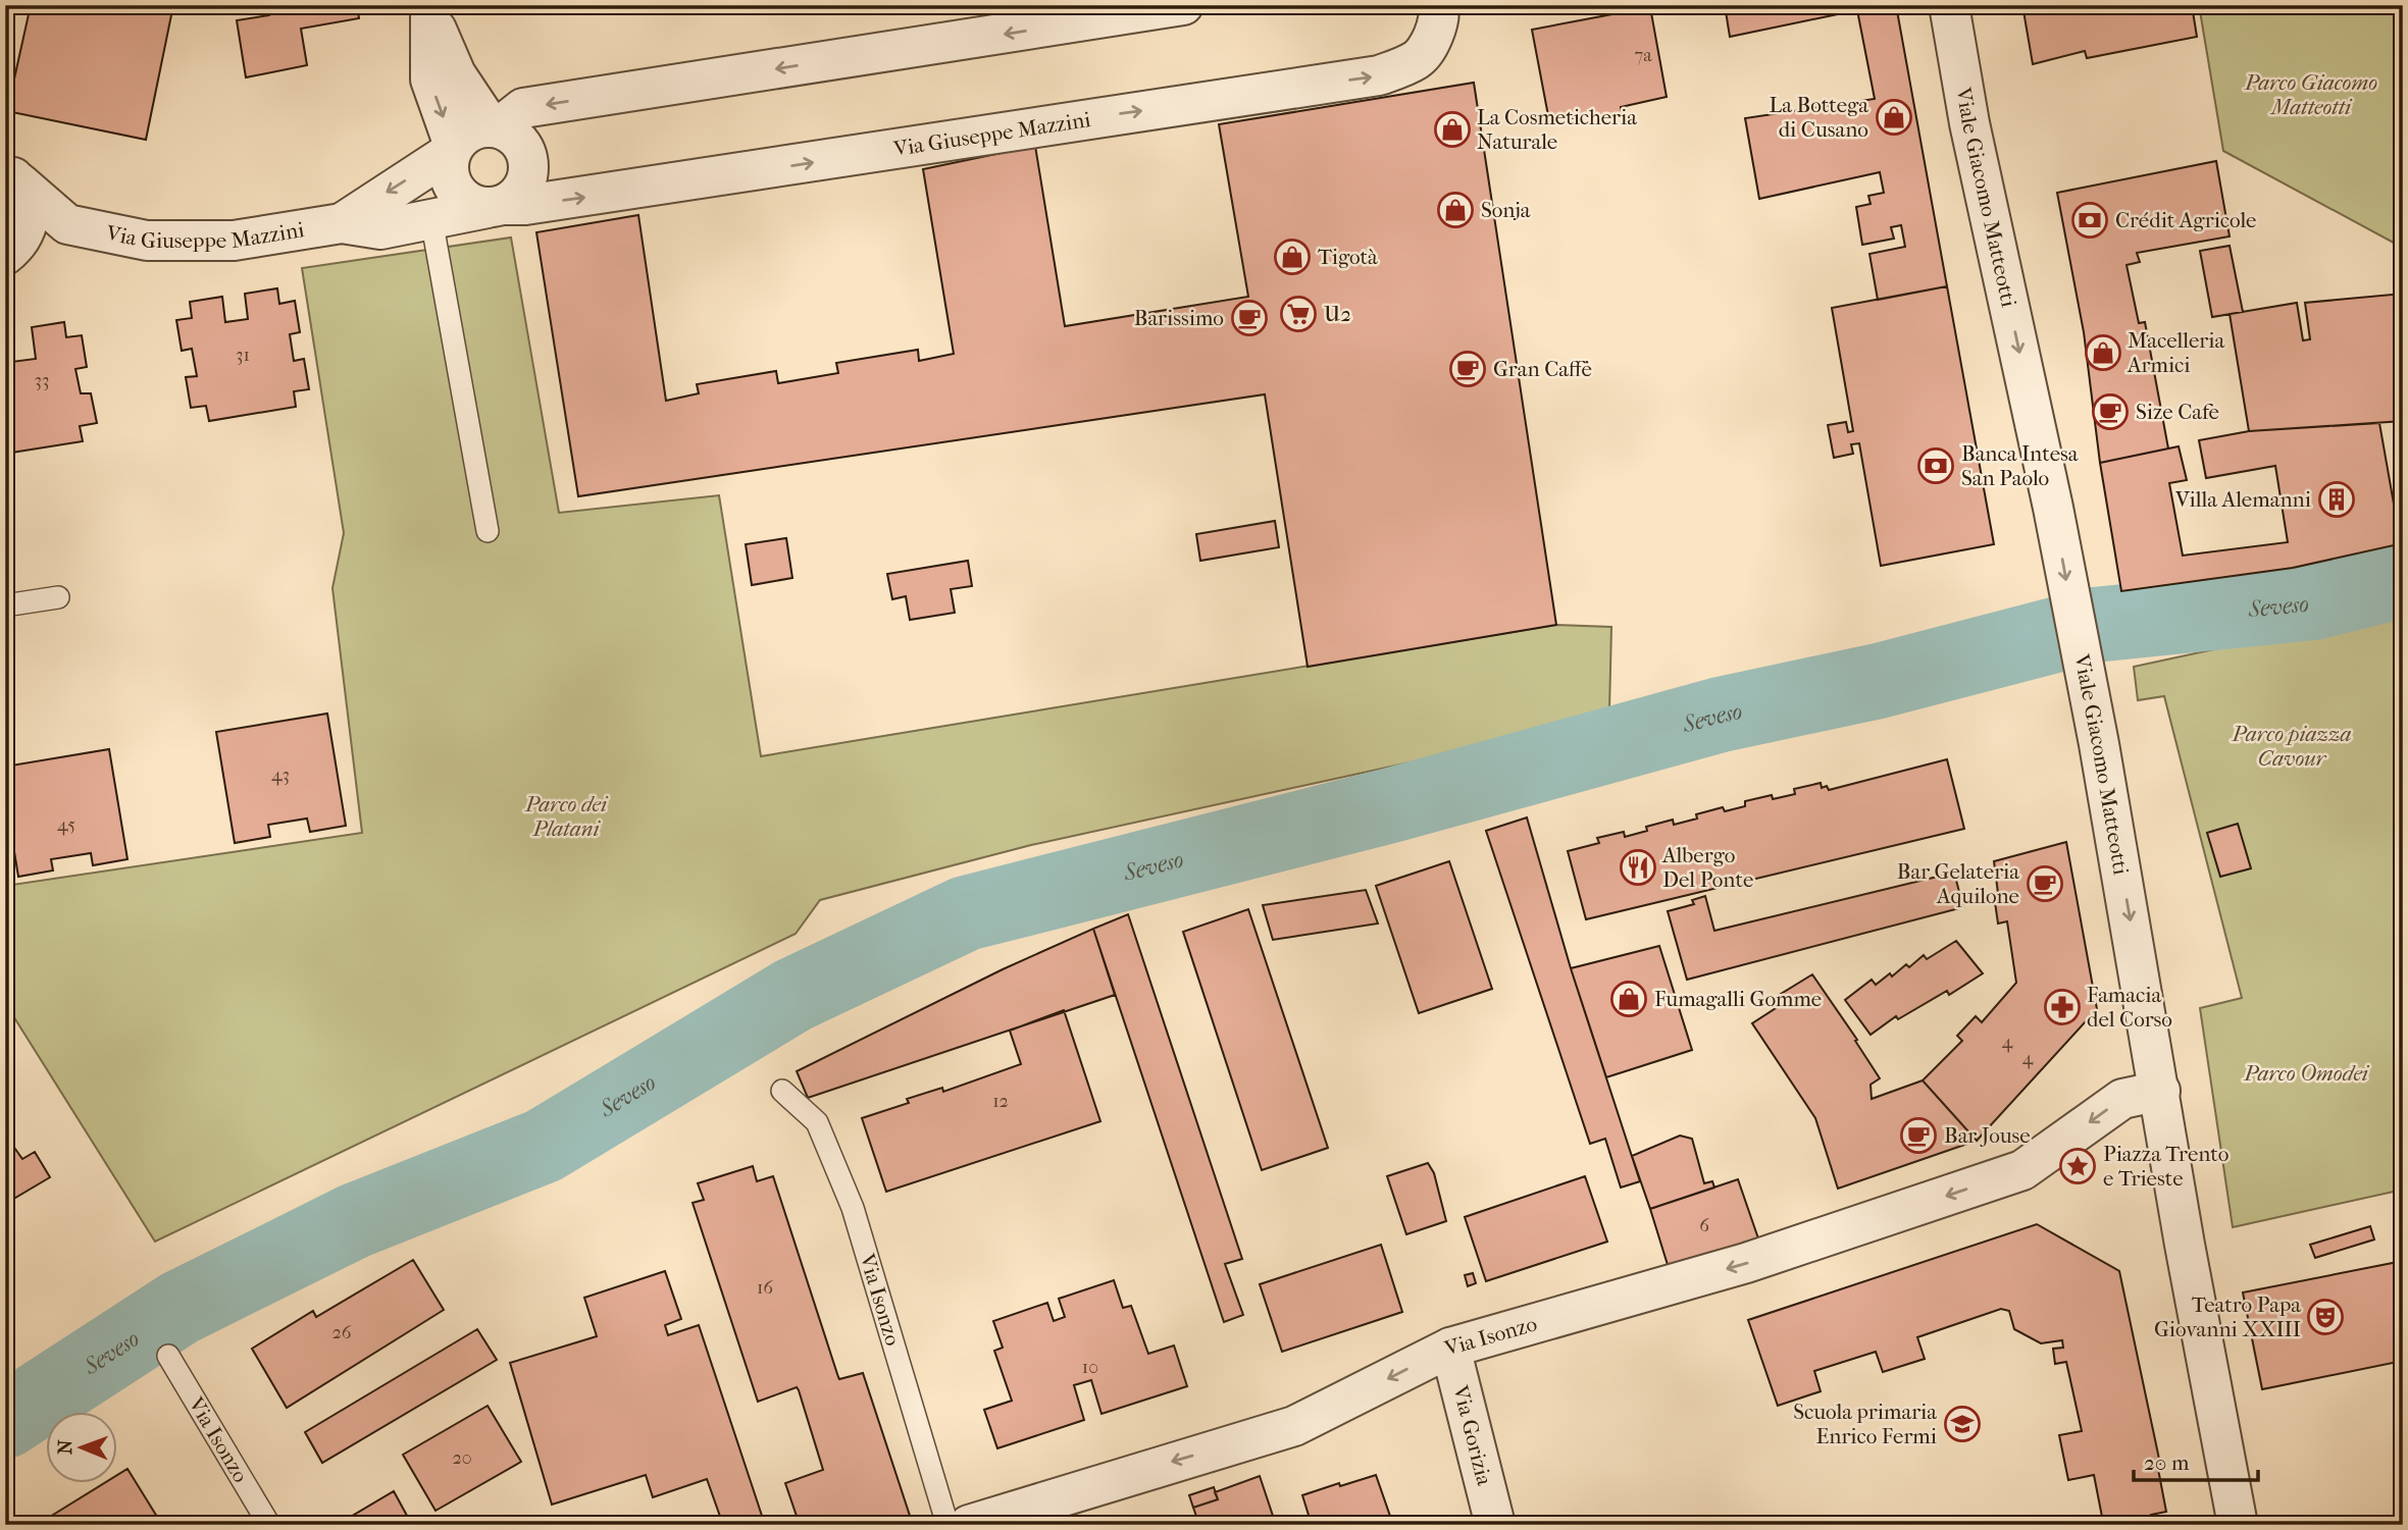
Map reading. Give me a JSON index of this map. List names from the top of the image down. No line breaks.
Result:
{"streets":{"street":["Via Giuseppe Mazzini","Viale Giacomo Matteotti","Via Isonzo","Via Gorizia"]},"crossings":[["Viale Giacomo Matteotti","Via Isonzo"],["Via Isonzo","Via Gorizia"]],"one_way":["Viale Giacomo Matteotti","Via Isonzo"],"water":["Seveso"],"parks":["Parco Giacomo Matteotti","Parco piazza Cavour","Parco dei Platani","Parco Omodei"],"places":{"shop":["La Bottega di Cusano","La Cosmeticheria Naturale","Sonja","Tigotà","Macelleria Armici","Fumagalli Gomme"],"bank":["Crédit Agricole","Banca Intesa San Paolo"],"supermarket":["U2"],"cafe":["Barissimo","Gran Caffė","Size Cafe","Bar Gelateria Aquilone","Bar Jouse"],"building":["Villa Alemanni"],"restaurant":["Albergo Del Ponte"],"pharmacy":["Famacia del Corso"],"place":["Piazza Trento e Trieste"],"theatre":["Teatro Papa Giovanni XXIII"],"school or university":["Scuola primaria Enrico Fermi"]},"house_numbers":["7a","31","33","43","45","4","4","12","6","16","26","10","20"],"scale_bar":"20 m","north":"left"}
